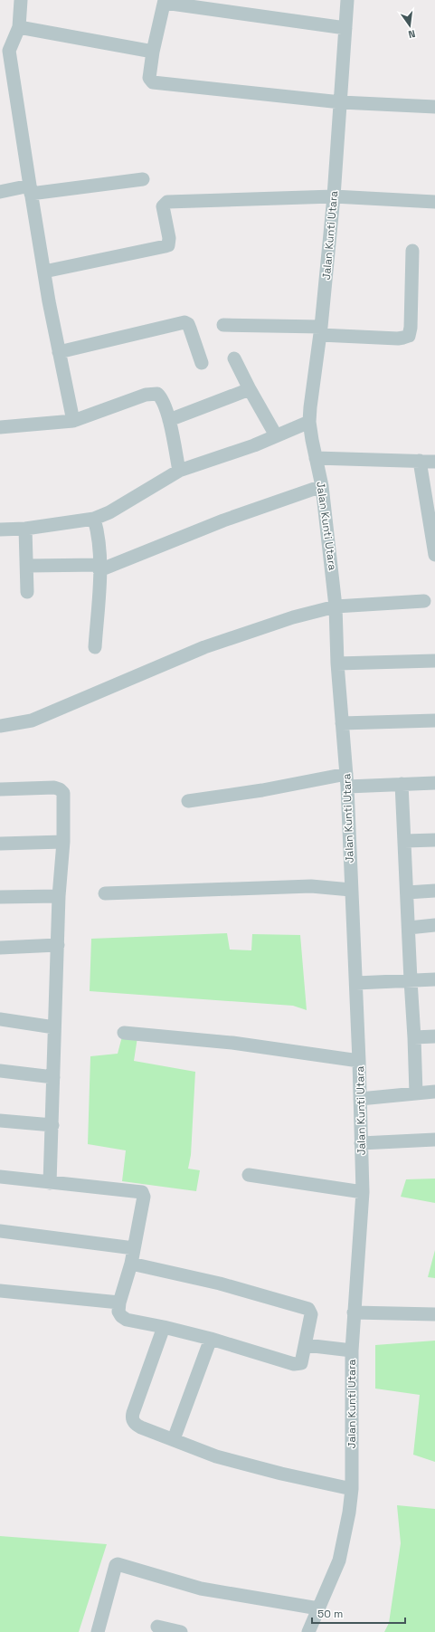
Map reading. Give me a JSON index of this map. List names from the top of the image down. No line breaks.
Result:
{"streets":{"street":["Jalan Kunti Utara"]},"scale_bar":"50 m","north":"bottom"}
